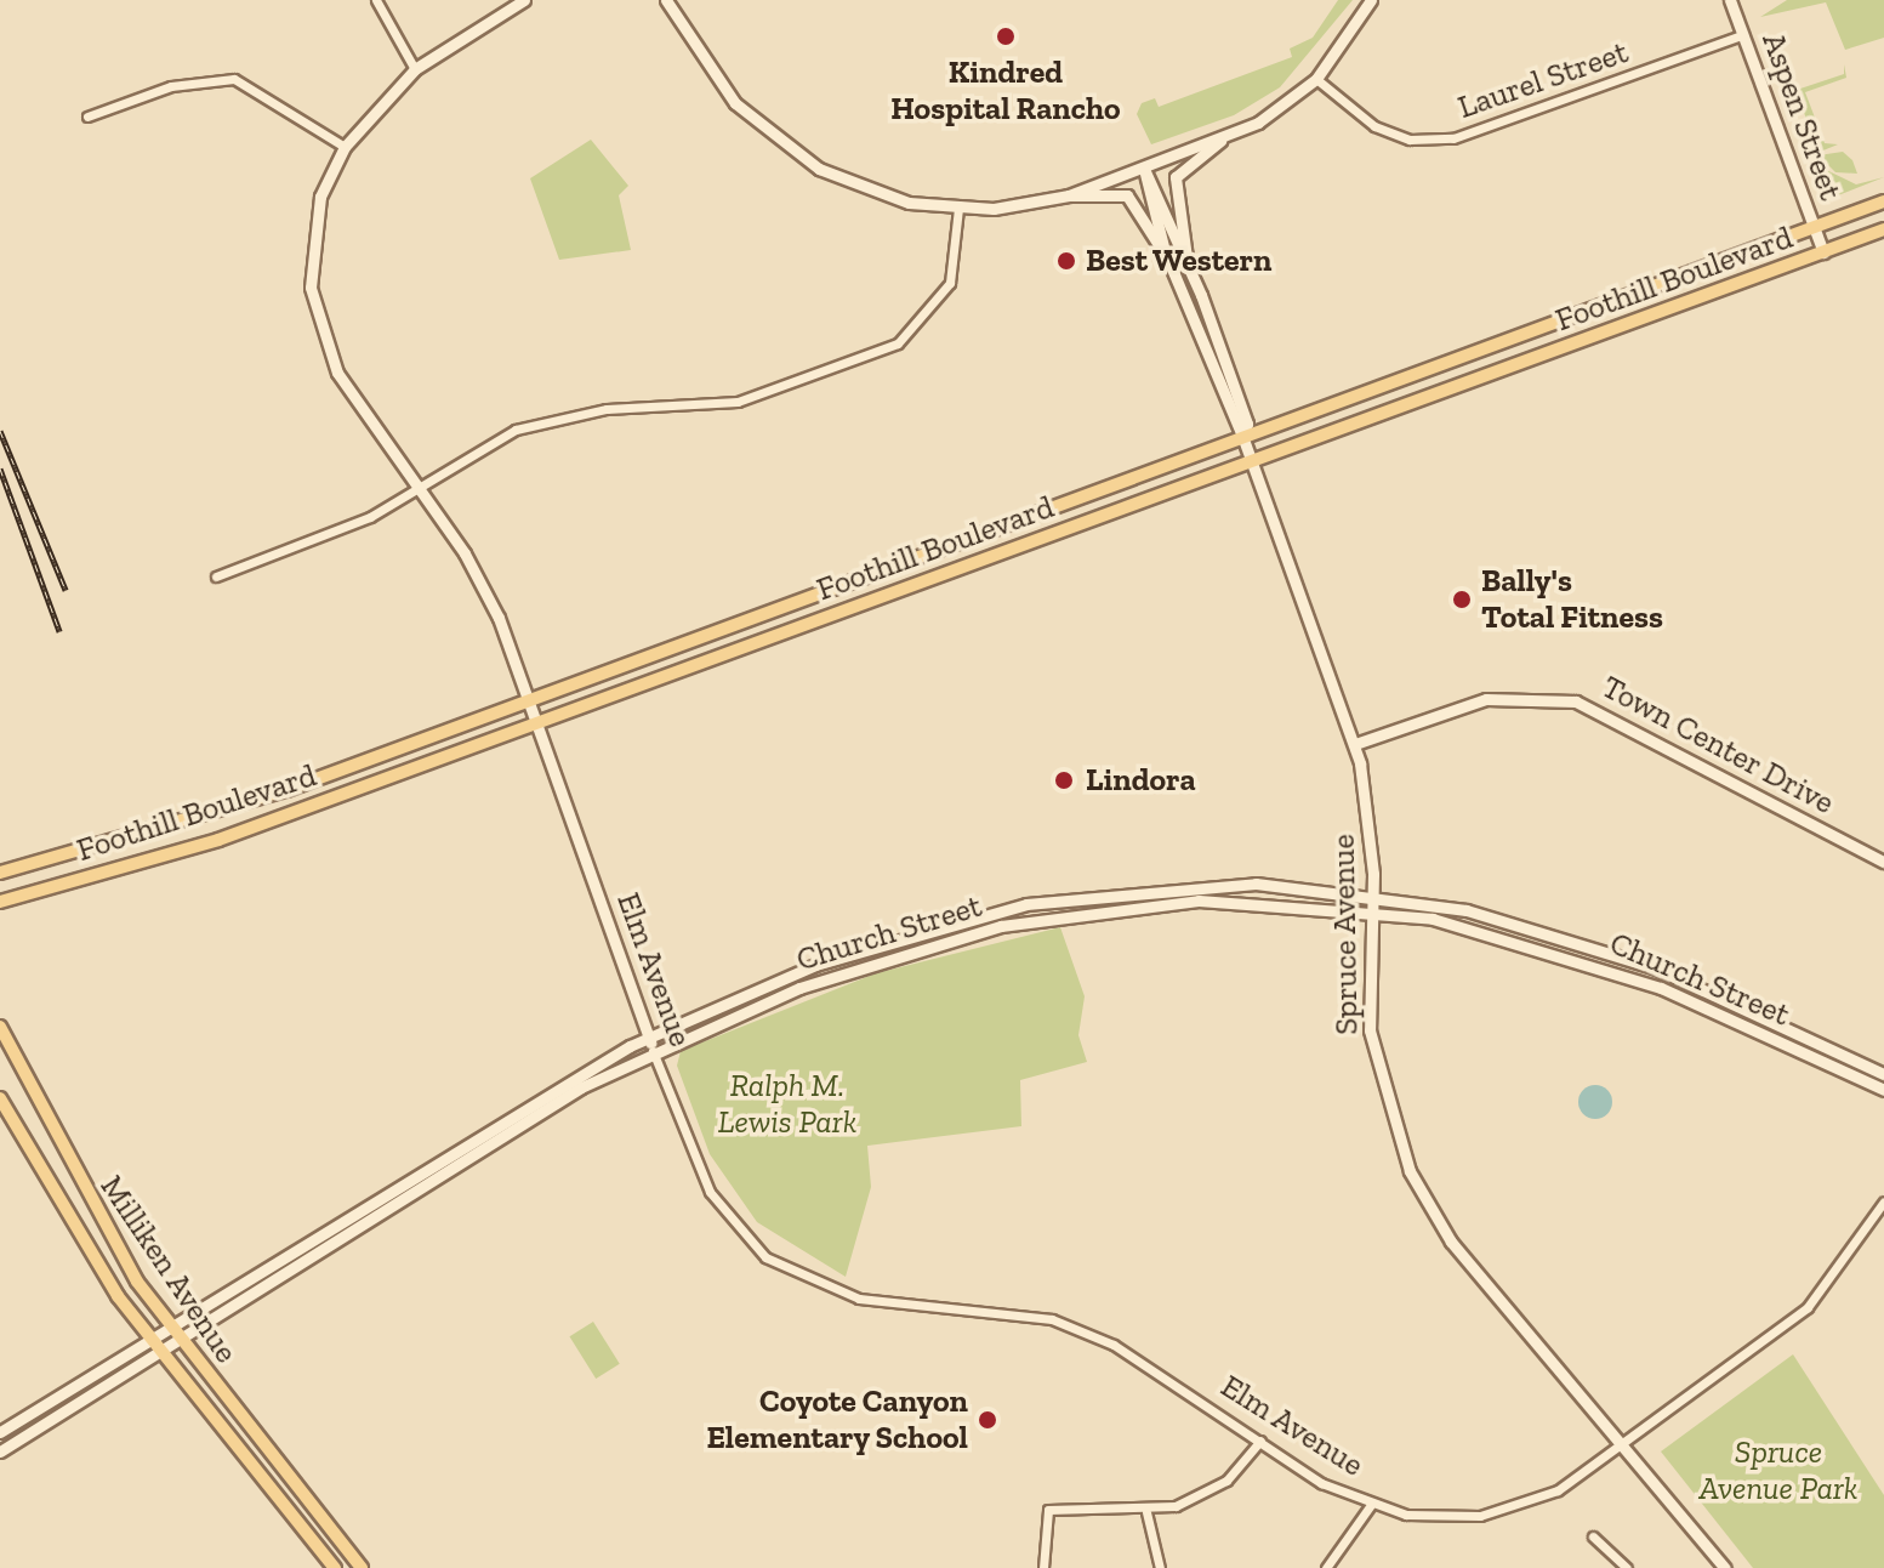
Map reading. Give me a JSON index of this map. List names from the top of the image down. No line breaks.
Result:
{"streets":{"main road":["Foothill Boulevard","Milliken Avenue"],"street":["Laurel Street","Aspen Street","Town Center Drive","Church Street","Spruce Avenue","Elm Avenue"]},"crossings":[["Laurel Street","Aspen Street"],["Aspen Street","Foothill Boulevard"],["Foothill Boulevard","Spruce Avenue"],["Foothill Boulevard","Elm Avenue"],["Town Center Drive","Spruce Avenue"],["Church Street","Spruce Avenue"],["Church Street","Elm Avenue"],["Church Street","Milliken Avenue"],["Spruce Avenue","Elm Avenue"]],"parks":["Ralph M. Lewis Park","Spruce Avenue Park"],"places":["Kindred Hospital Rancho","Best Western","Bally's Total Fitness","Lindora","Coyote Canyon Elementary School"]}
